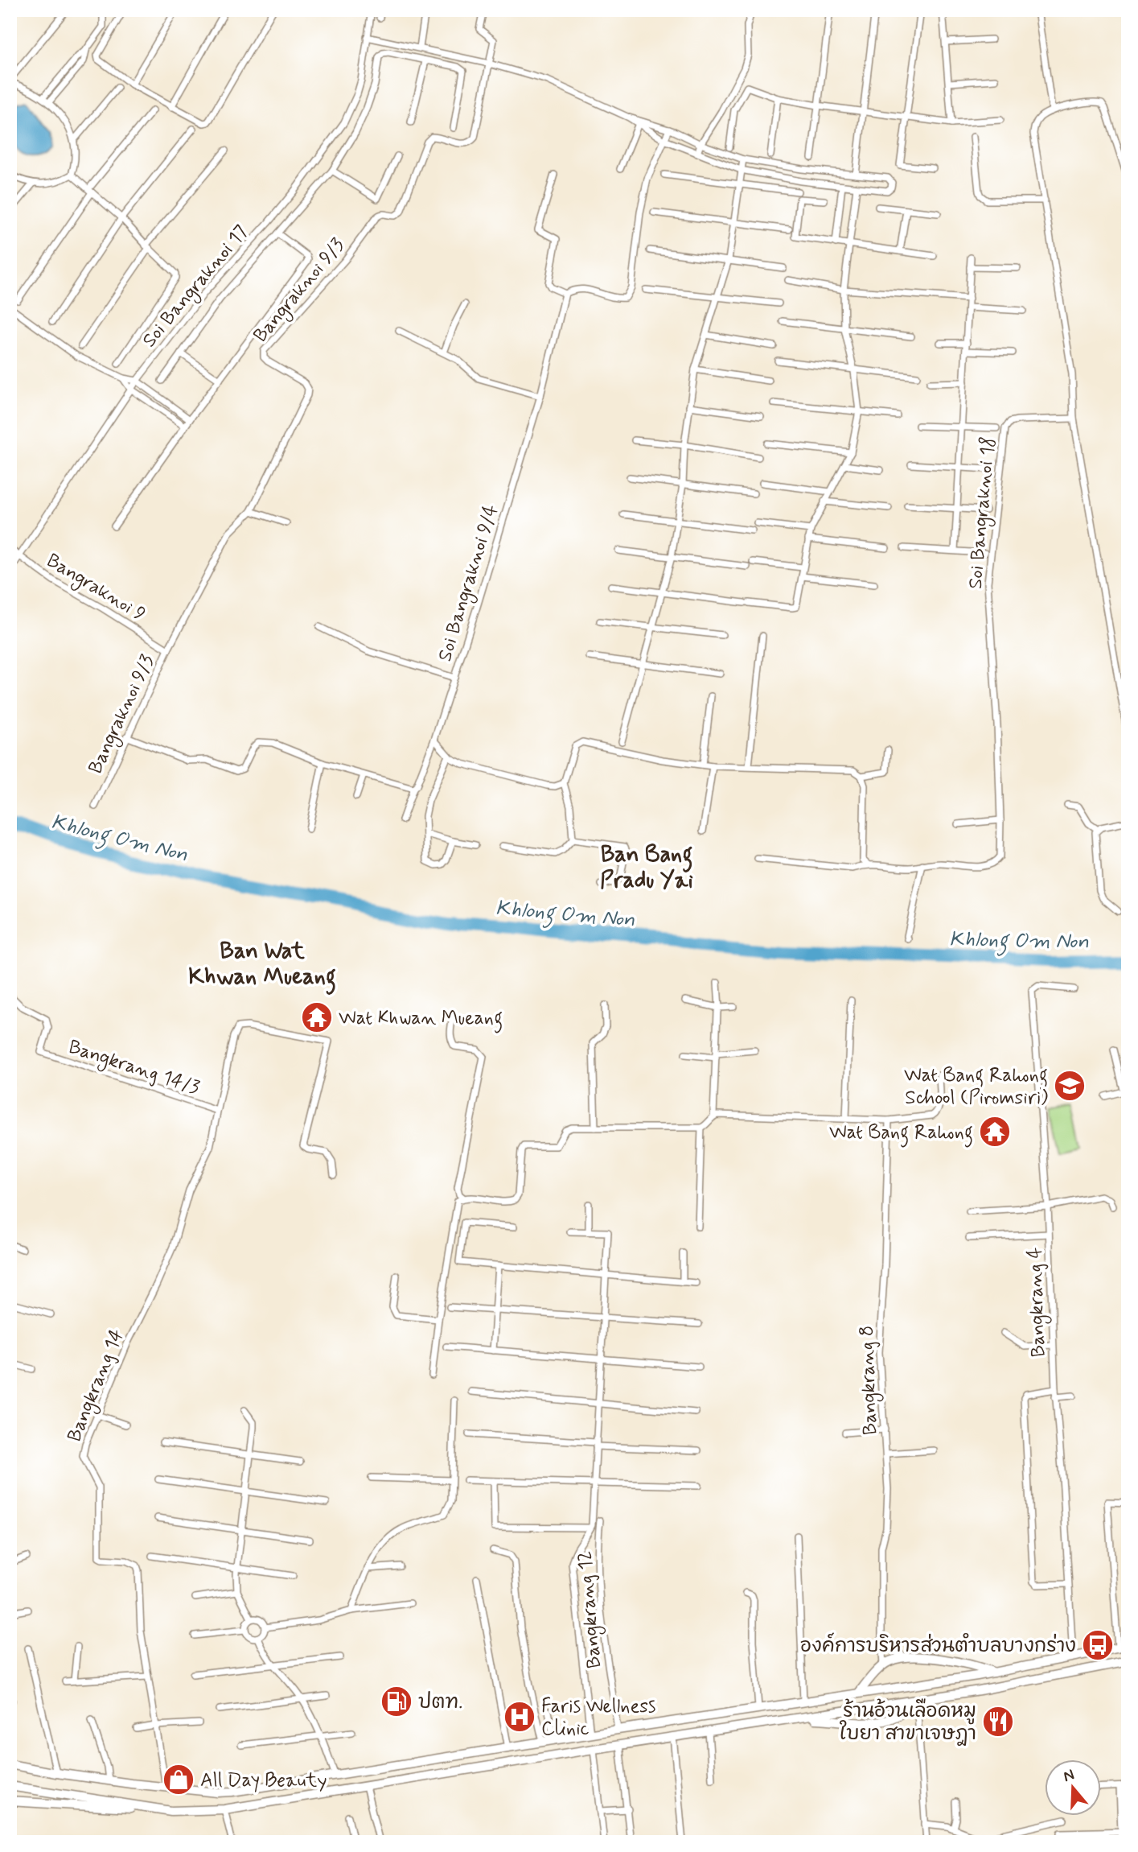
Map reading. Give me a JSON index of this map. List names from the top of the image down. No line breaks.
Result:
{"streets":{"street":["Soi Bangraknoi 17","Bangraknoi 9/3","Soi Bangraknoi 18","Soi Bangraknoi 9/4","Bangraknoi 9","Bangkrang 14/3","Bangkrang 4","Bangkrang 8","Bangkrang 14","Bangkrang 12"]},"crossings":[["Soi Bangraknoi 17","Bangraknoi 9"],["Bangraknoi 9/3","Bangraknoi 9"],["Bangkrang 14/3","Bangkrang 14"]],"districts":["Ban Bang Pradu Yai","Ban Wat Khwan Mueang"],"water":["Khlong Om Non"],"places":{"temple":["Wat Khwan Mueang","Wat Bang Rahong"],"school or university":["Wat Bang Rahong School (Piromsiri)"],"bus stop":["องค์การบริหารส่วนตำบลบางกร่าง"],"fuel station":["ปตท."],"hospital":["Faris Wellness Clinic"],"restaurant":["ร้านอ้วนเลือดหมู ใบยา สาขาเจษฎา"],"shop":["All Day Beauty"]},"north":"top"}
